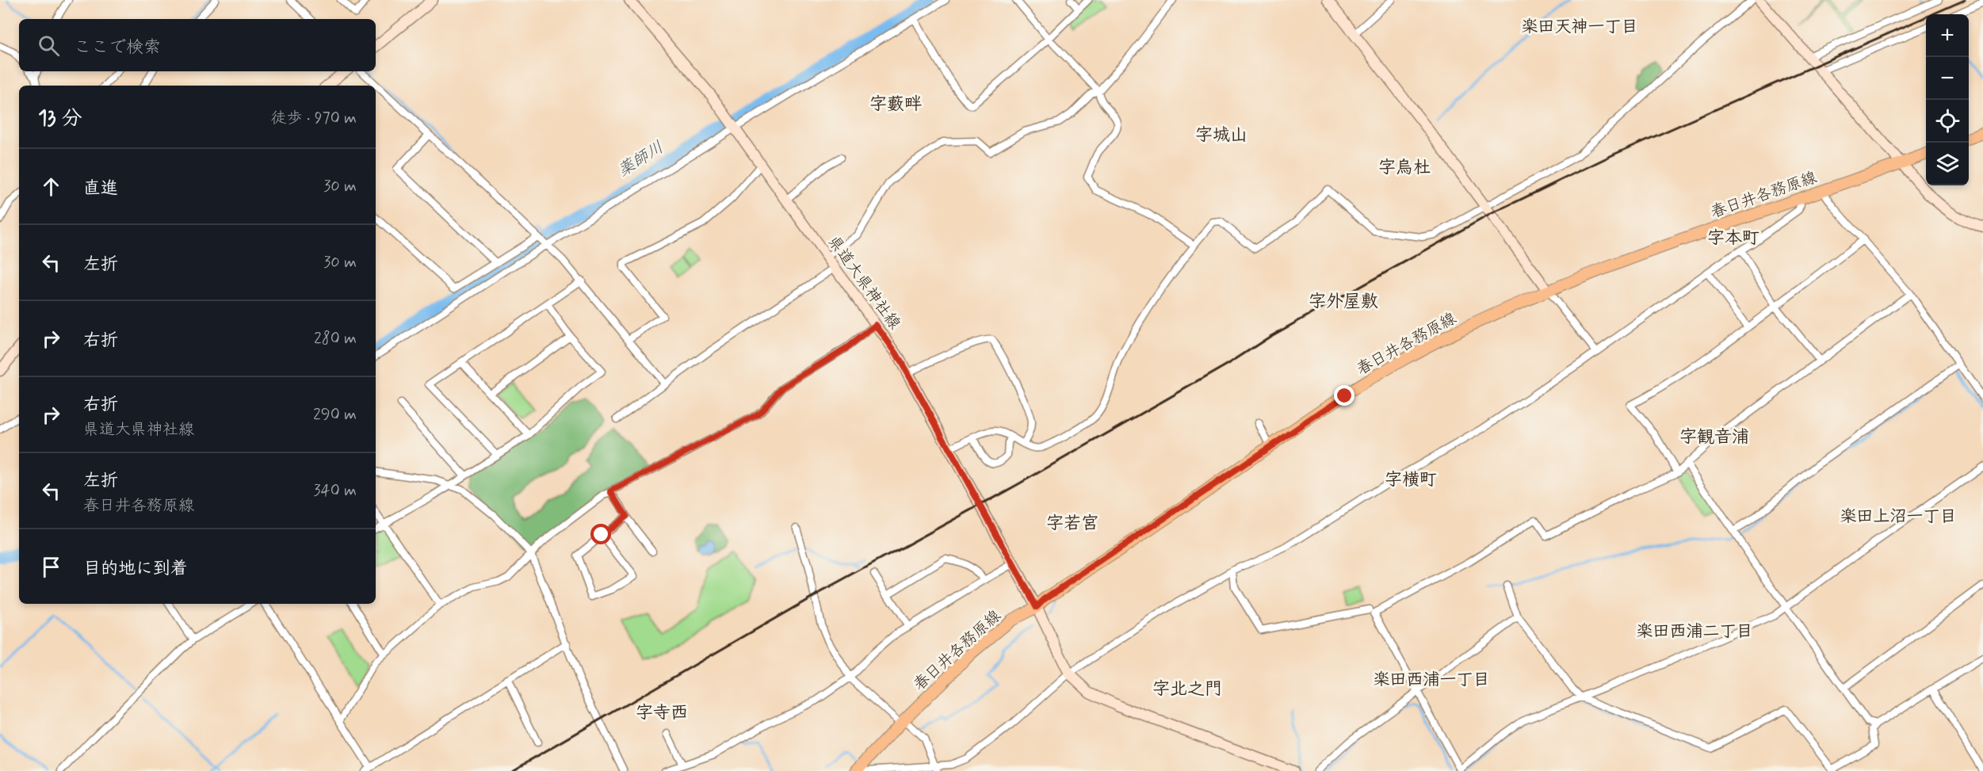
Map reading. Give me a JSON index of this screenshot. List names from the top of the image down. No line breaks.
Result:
{"streets":{"main road":["春日井各務原線","県道大県神社線"]},"crossings":[["春日井各務原線","県道大県神社線"]],"districts":["楽田天神一丁目","字藪畔","字城山","字烏杜","字本町","字外屋敷","字観音浦","字横町","楽田上沼一丁目","字若宮","楽田西浦二丁目","楽田西浦一丁目","字北之門","字寺西"],"water":["薬師川"],"page":{"map_buttons":["+","−"],"search":"ここで検索","heading":["13 分","徒歩 · 970 m"],"list":[["直進","30 m"],["左折","30 m"],["右折","280 m"],["右折","県道大県神社線","290 m"],["左折","春日井各務原線","340 m"],"目的地に到着"]}}
